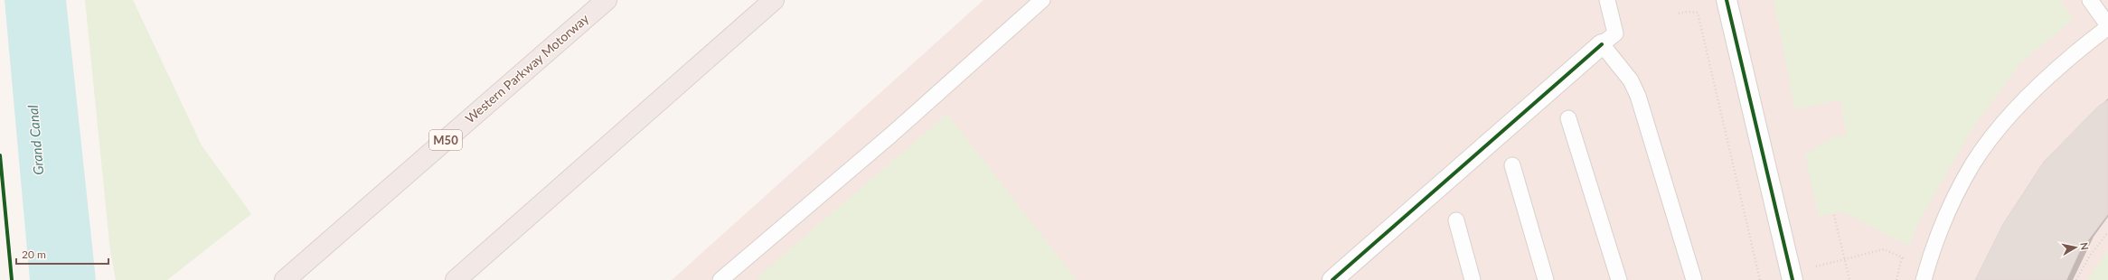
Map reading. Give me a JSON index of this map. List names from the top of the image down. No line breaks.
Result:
{"streets":{"highway":["Western Parkway Motorway","M50"]},"water":["Grand Canal"],"scale_bar":"20 m","north":"right"}
